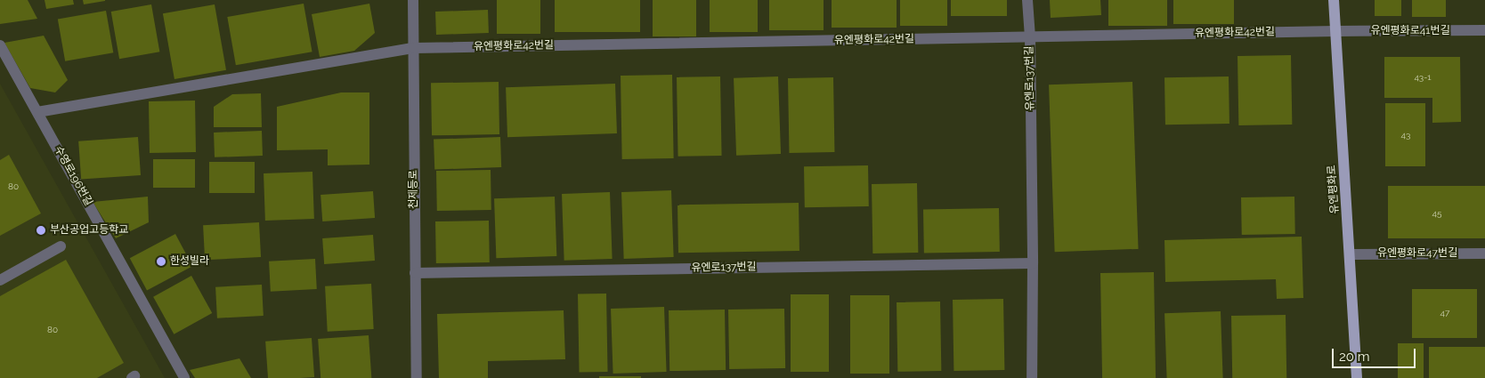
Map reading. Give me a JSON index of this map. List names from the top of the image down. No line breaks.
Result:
{"streets":{"main road":["유엔평화로"],"street":["유엔평화로41번길","유엔평화로42번길","유엔로137번길","수영로196번길","천제등로","유엔평화로47번길"]},"crossings":[["유엔평화로41번길","유엔평화로42번길"],["유엔평화로41번길","유엔평화로"],["유엔평화로42번길","유엔로137번길"],["유엔평화로42번길","수영로196번길"],["유엔평화로42번길","천제등로"],["유엔평화로42번길","유엔평화로"],["유엔로137번길","천제등로"],["유엔평화로","유엔평화로47번길"]],"places":["부산공업고등학교","한성빌라"],"house_numbers":["43-1","43","80","45","47","80"],"scale_bar":"20 m"}
